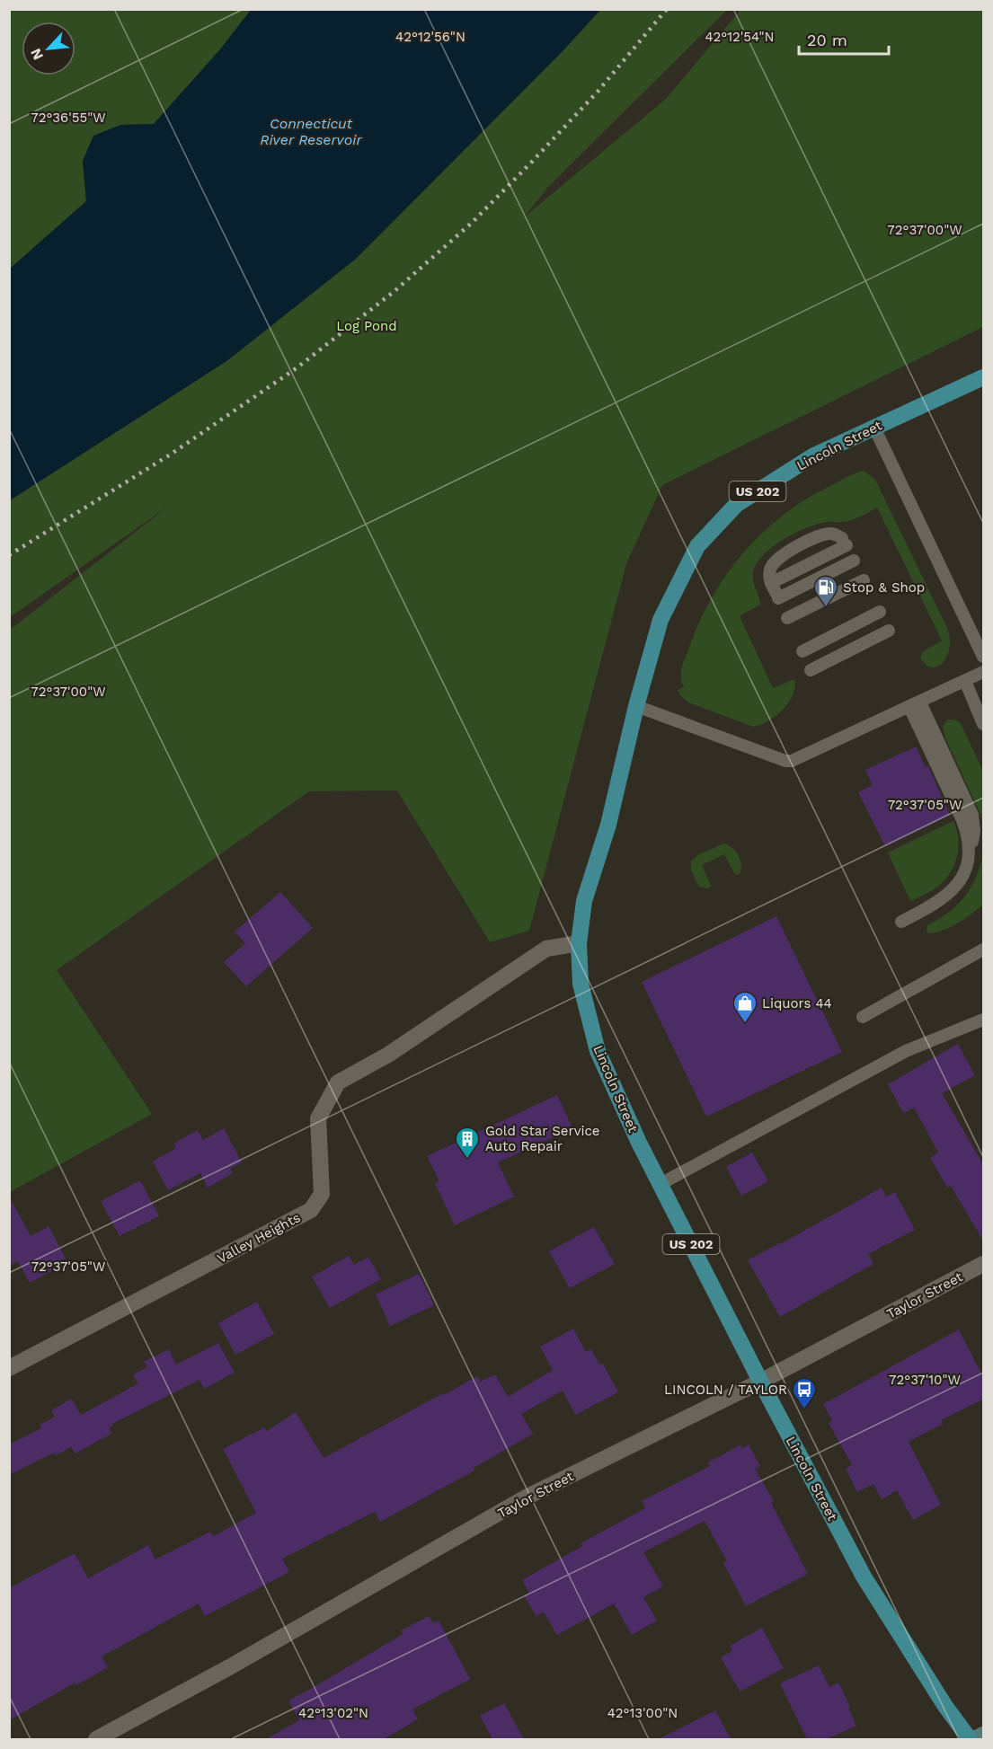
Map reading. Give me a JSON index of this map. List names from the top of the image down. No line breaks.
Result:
{"streets":{"main road":["Lincoln Street","US 202"],"street":["Valley Heights","Taylor Street"]},"crossings":[["Lincoln Street","Valley Heights"],["Lincoln Street","Taylor Street"]],"water":["Connecticut River Reservoir"],"parks":["Log Pond"],"places":{"fuel station":["Stop & Shop"],"shop":["Liquors 44"],"building":["Gold Star Service Auto Repair"],"bus stop":["LINCOLN / TAYLOR"]},"scale_bar":"20 m","north":"bottom left","coordinates":["42°12'56\"N","42°12'54\"N","72°36'55\"W","72°37'00\"W","72°37'05\"W","72°37'10\"W","42°13'02\"N","42°13'00\"N"]}
